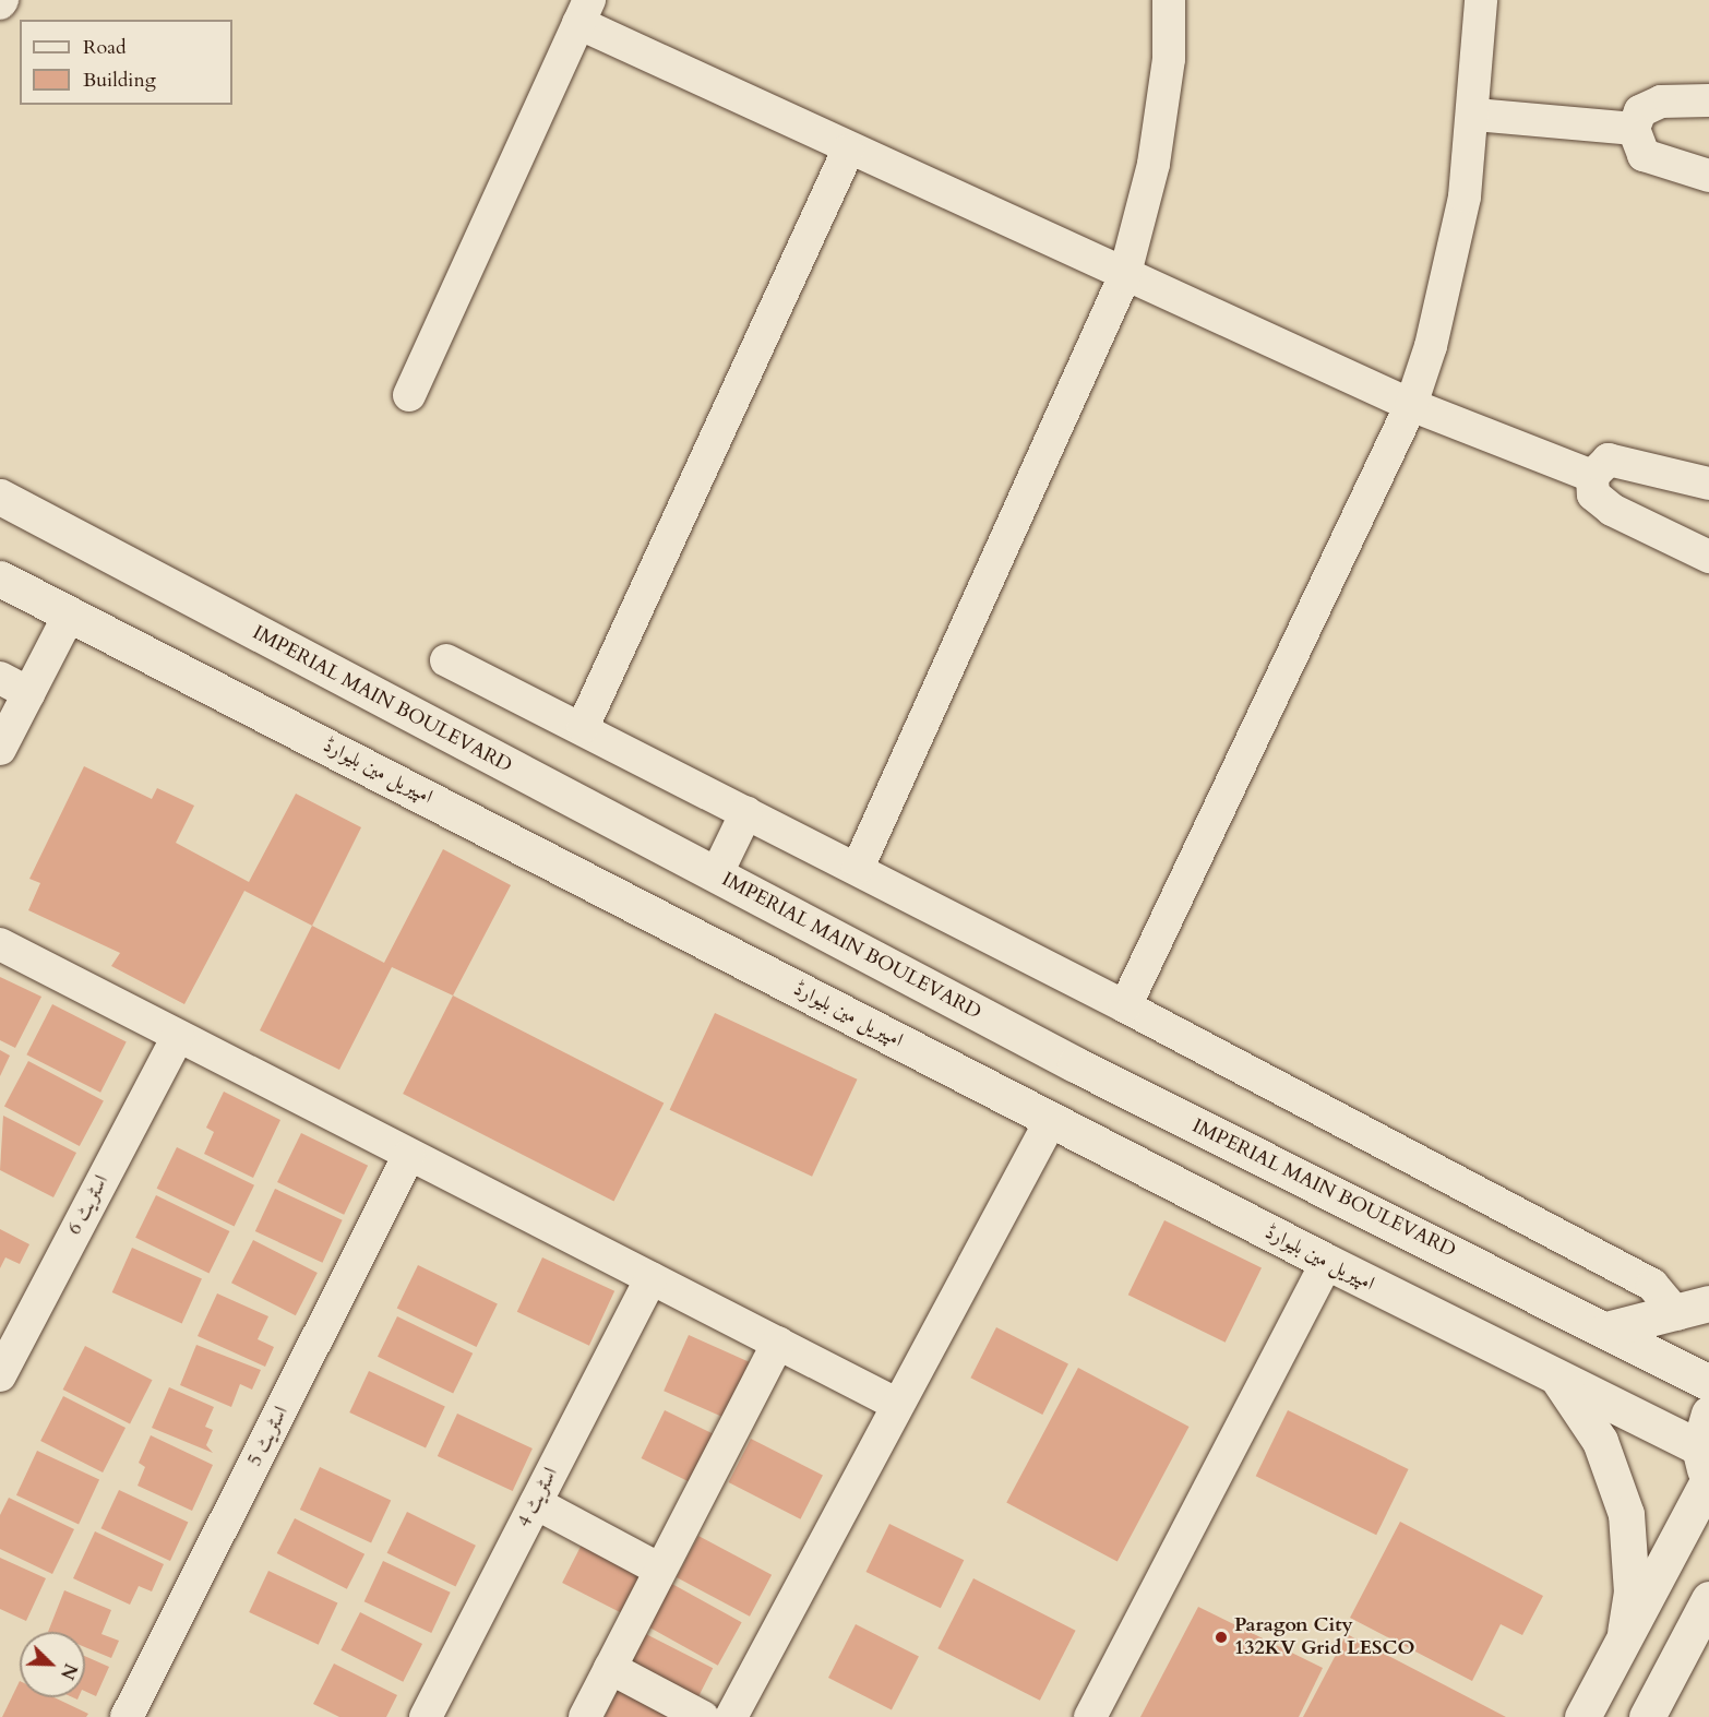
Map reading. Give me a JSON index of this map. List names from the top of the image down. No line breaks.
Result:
{"streets":{"street":["IMPERIAL MAIN BOULEVARD","امپیریل مین بلیوارڈ","اسٹریٹ 6","اسٹریٹ 5","اسٹریٹ 4"]},"places":["Paragon City 132KV Grid LESCO"],"legend":["Road","Building"],"north":"bottom right"}
